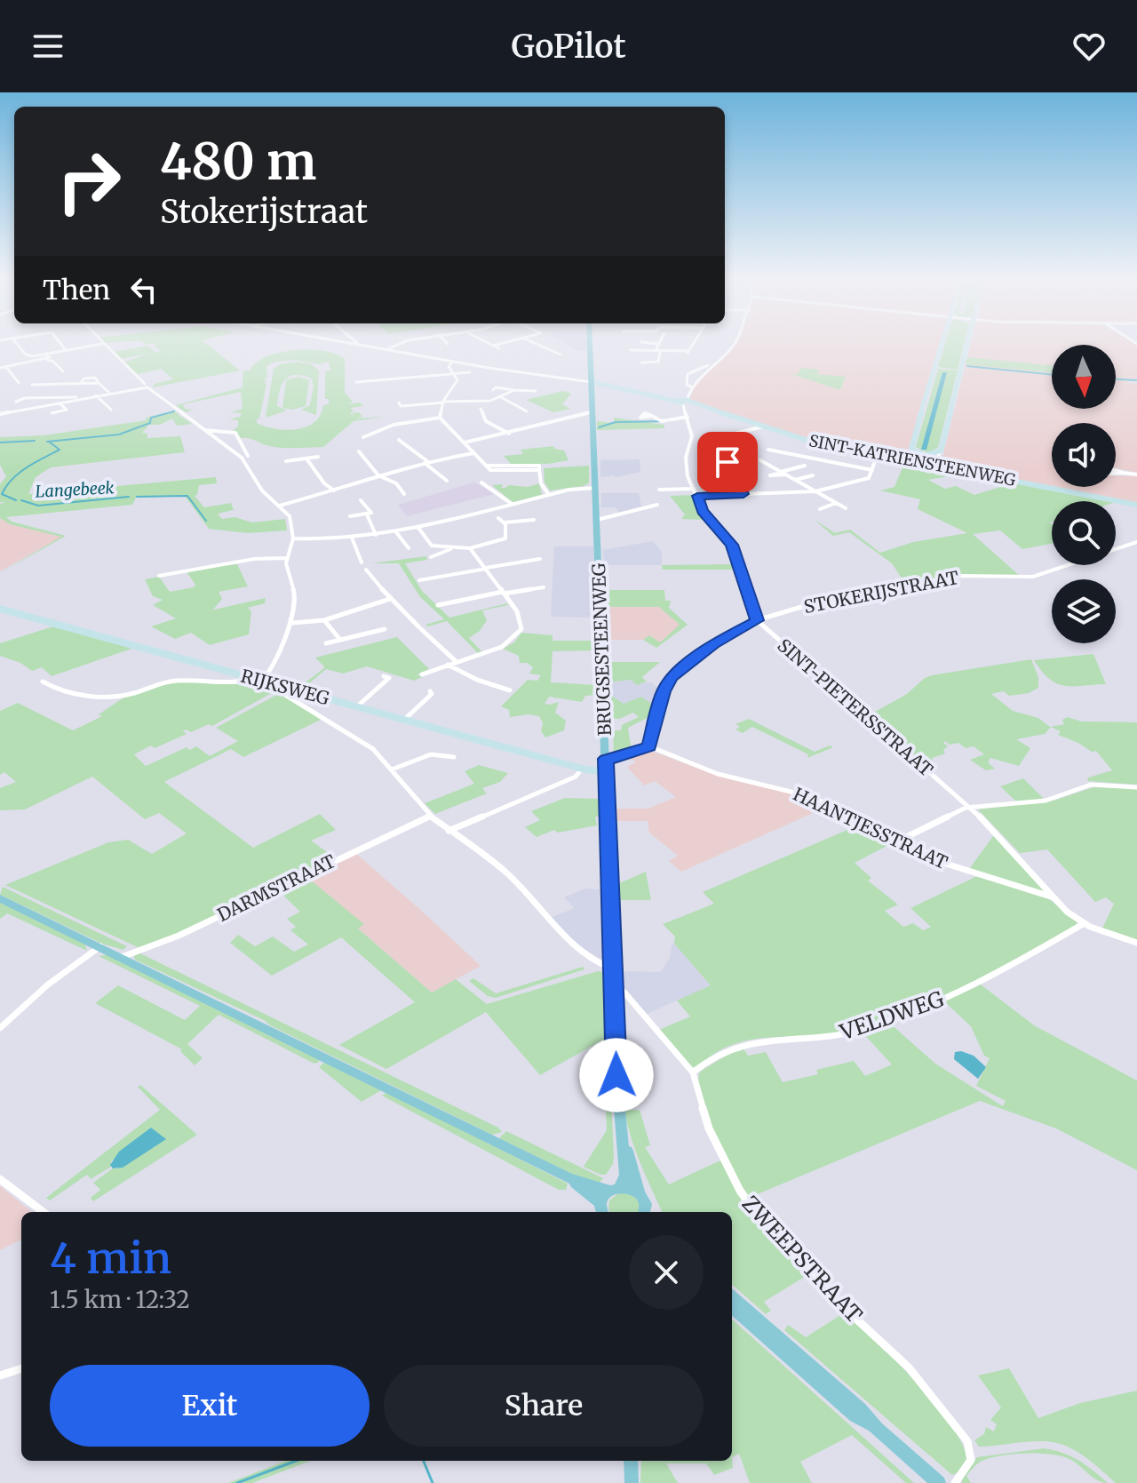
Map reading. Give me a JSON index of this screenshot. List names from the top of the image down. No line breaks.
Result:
{"streets":{"main road":["BRUGSESTEENWEG"],"street":["SINT-KATRIENSTEENWEG","STOKERIJSTRAAT","RIJKSWEG","SINT-PIETERSSTRAAT","HAANTJESSTRAAT","DARMSTRAAT","VELDWEG","ZWEEPSTRAAT"]},"crossings":[["SINT-KATRIENSTEENWEG","BRUGSESTEENWEG"],["STOKERIJSTRAAT","SINT-PIETERSSTRAAT"],["STOKERIJSTRAAT","HAANTJESSTRAAT"],["BRUGSESTEENWEG","RIJKSWEG"],["BRUGSESTEENWEG","ZWEEPSTRAAT"],["SINT-PIETERSSTRAAT","HAANTJESSTRAAT"],["HAANTJESSTRAAT","VELDWEG"],["VELDWEG","ZWEEPSTRAAT"]],"water":["Langebeek"],"north":"bottom","page":{"header":"GoPilot","turn":["480 m","Stokerijstraat"],"then":"Then","heading":["4 min","1.5 km · 12:32"],"buttons":["Exit","Share"]}}
